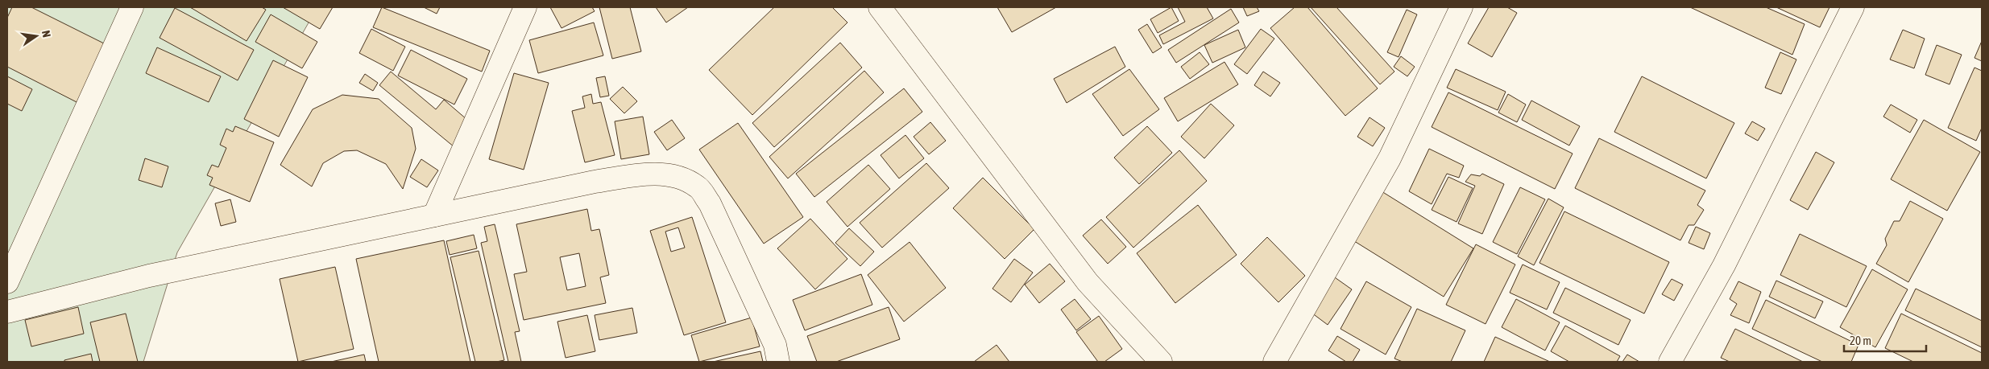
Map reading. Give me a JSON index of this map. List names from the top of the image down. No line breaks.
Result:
{"scale_bar":"20 m","north":"right"}
